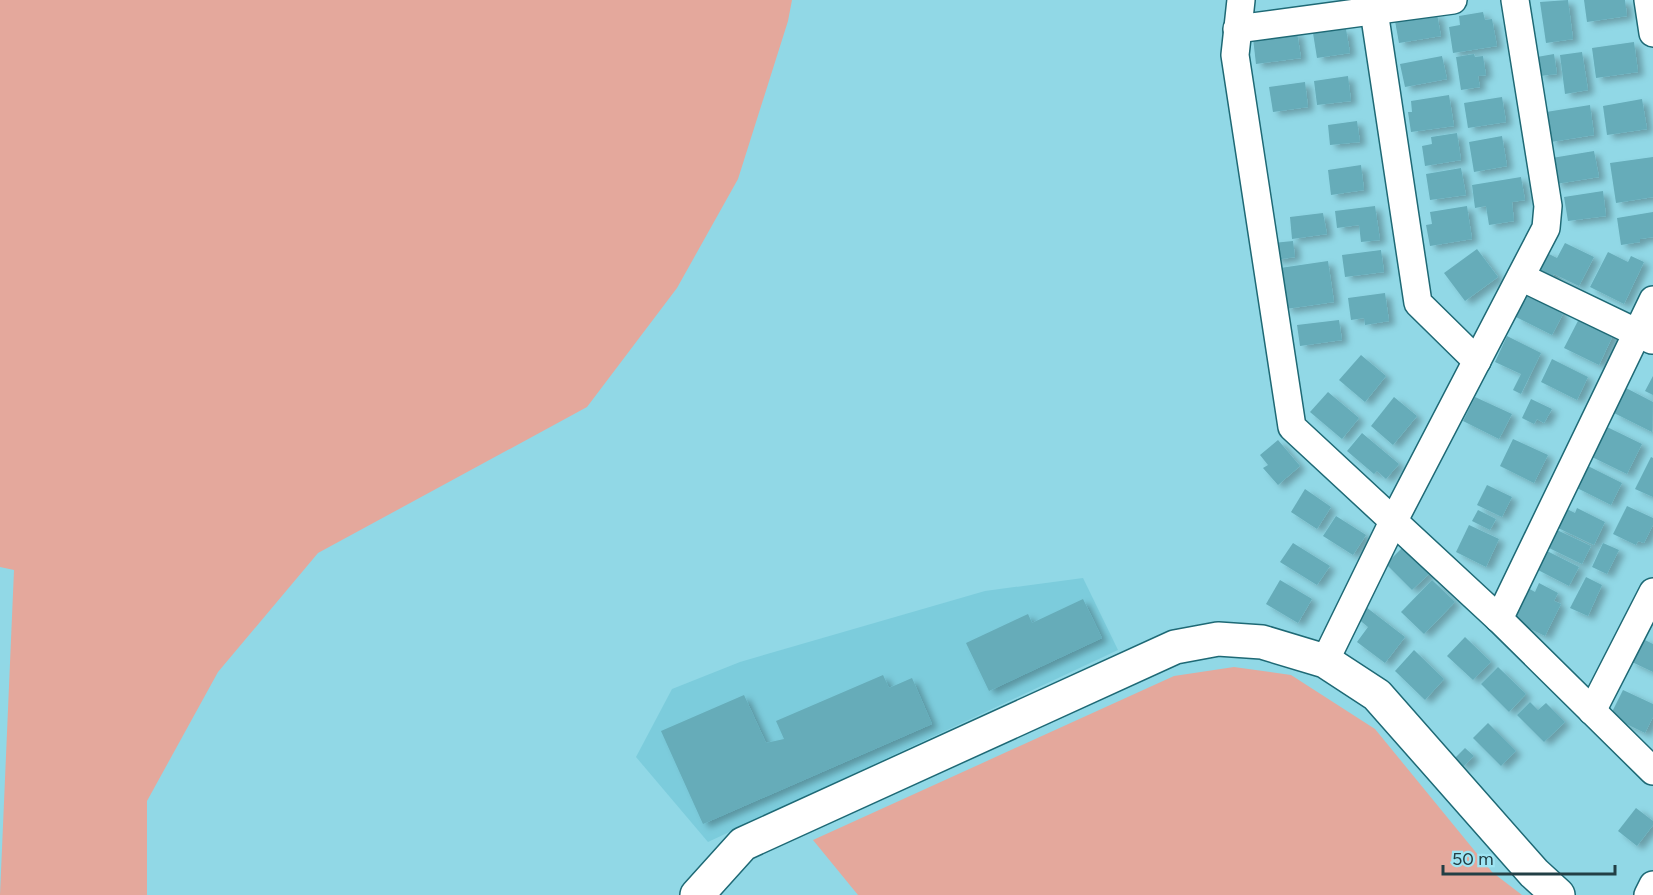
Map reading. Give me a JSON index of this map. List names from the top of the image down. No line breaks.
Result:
{"scale_bar":"50 m"}
